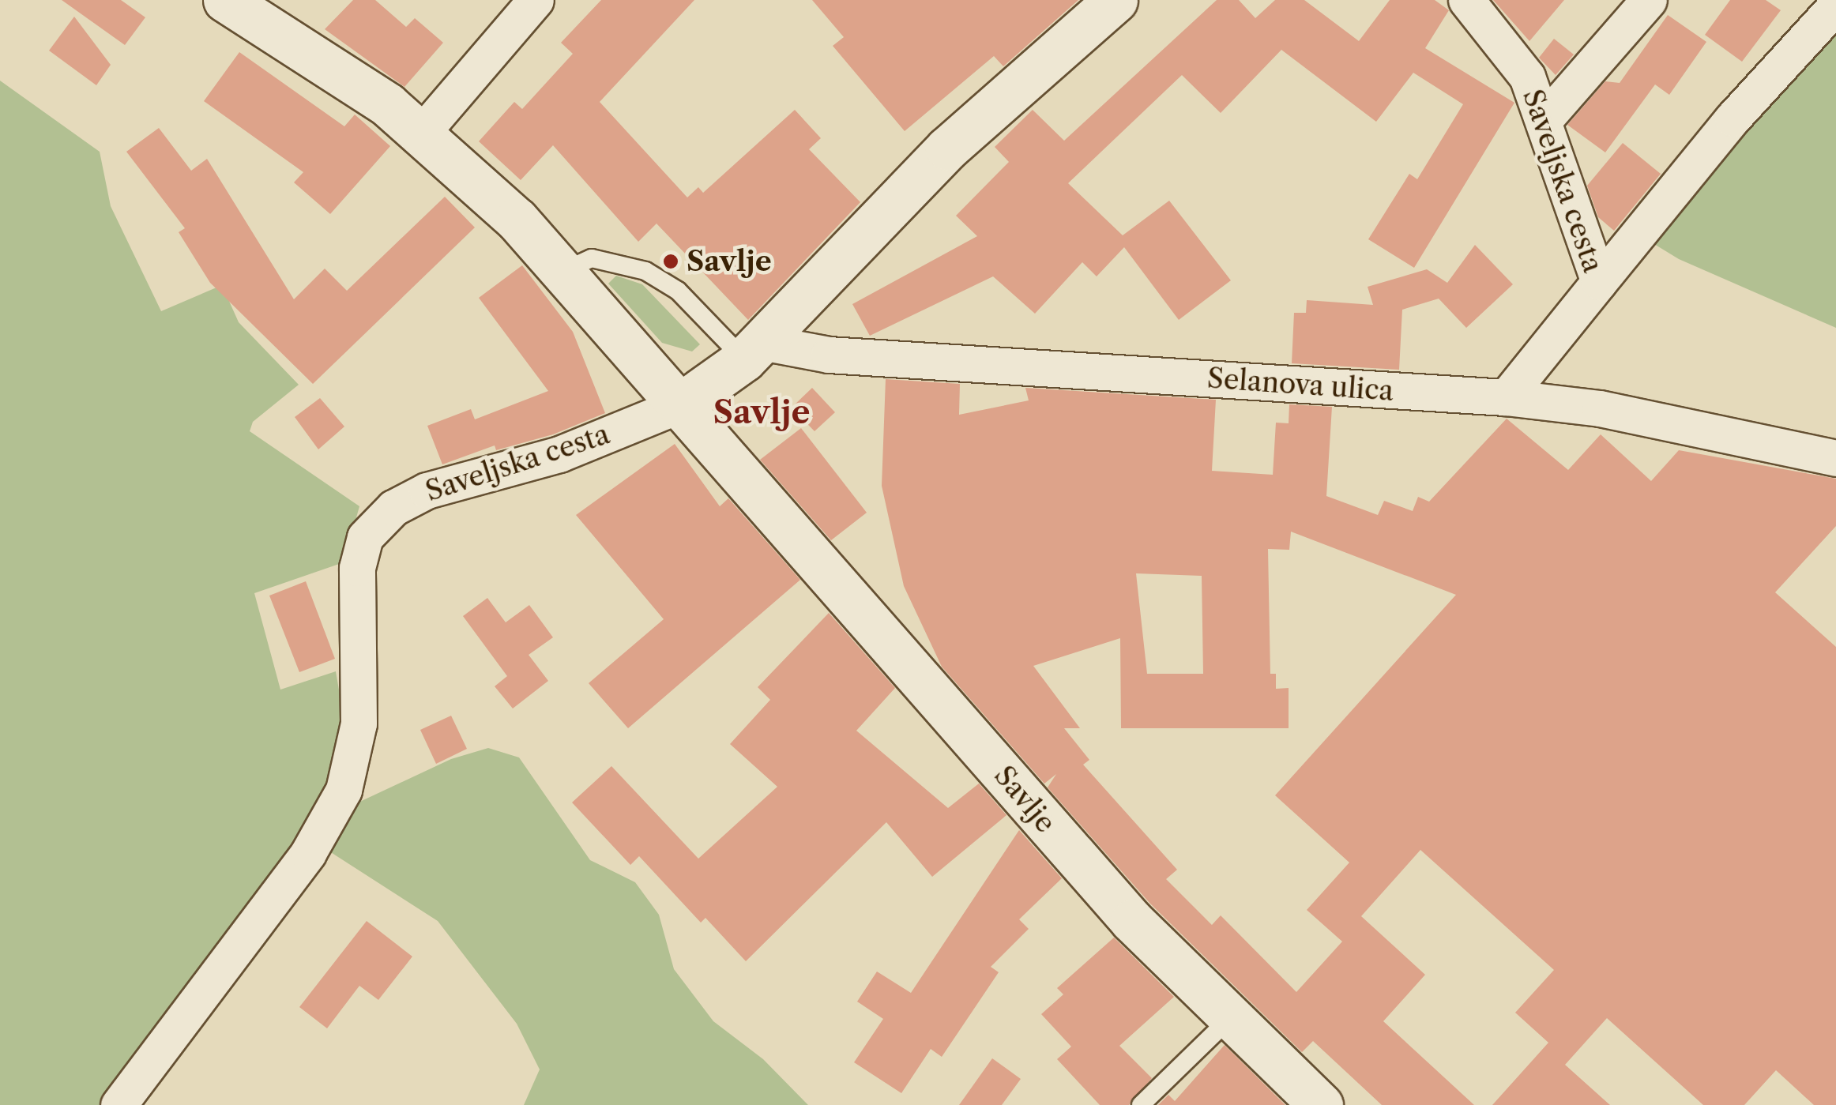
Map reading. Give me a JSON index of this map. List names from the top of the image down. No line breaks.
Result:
{"streets":{"street":["Saveljska cesta","Selanova ulica","Savlje"]},"crossings":[["Saveljska cesta","Selanova ulica"],["Saveljska cesta","Savlje"]],"districts":["Savlje"],"places":["Savlje"]}
